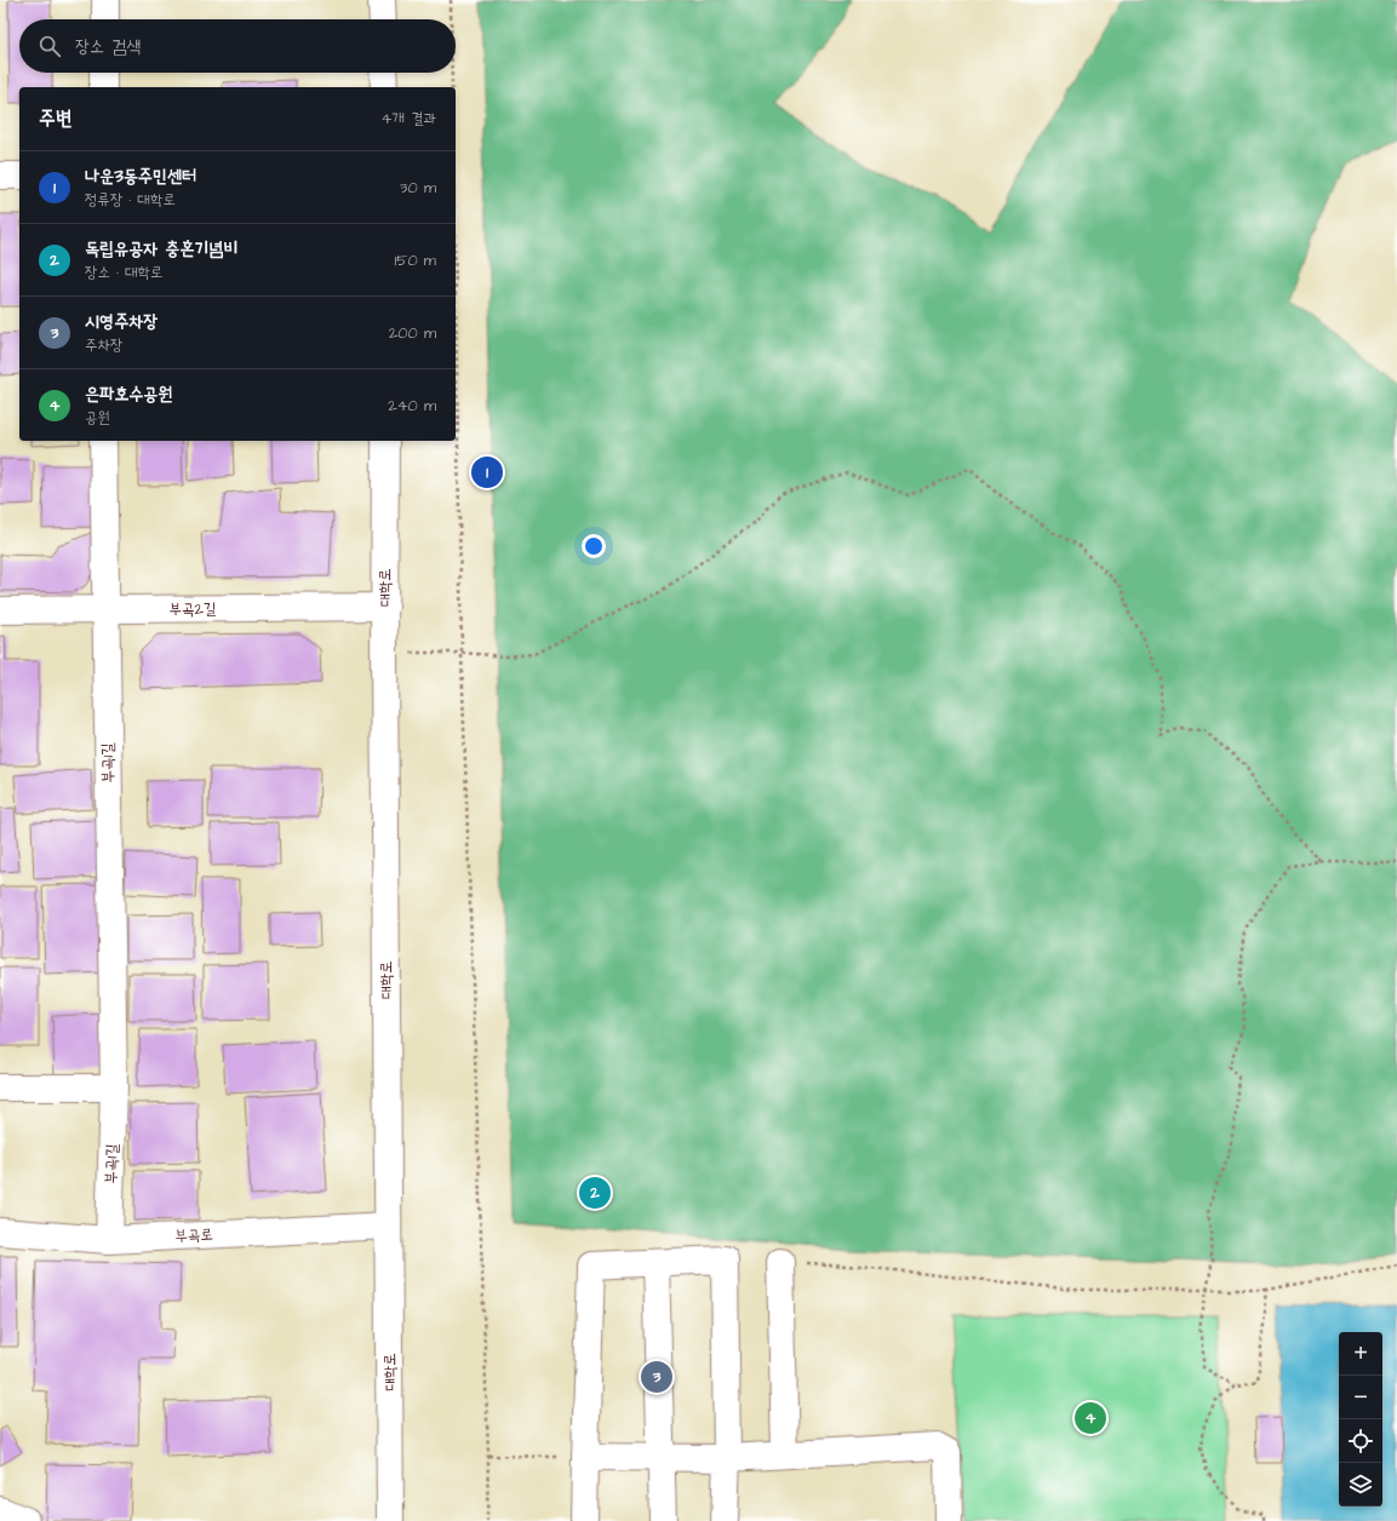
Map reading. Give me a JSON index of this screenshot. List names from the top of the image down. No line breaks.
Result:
{"streets":{"street":["대학로","부곡2길","부곡1길","부곡로"]},"crossings":[["대학로","부곡2길"],["대학로","부곡로"],["부곡2길","부곡1길"],["부곡1길","부곡로"]],"page":{"search":"장소 검색","heading":["주변","4개 결과"],"list":[{"mark":"1","name":"나운3동주민센터","note":"정류장 · 대학로","value":"30 m"},{"mark":"2","name":"독립유공자 충혼기념비","note":"장소 · 대학로","value":"150 m"},{"mark":"3","name":"시영주차장","note":"주차장","value":"200 m"},{"mark":"4","name":"은파호수공원","note":"공원","value":"240 m"}],"pins":["1","2","3","4"],"map_buttons":["+","−"]}}
